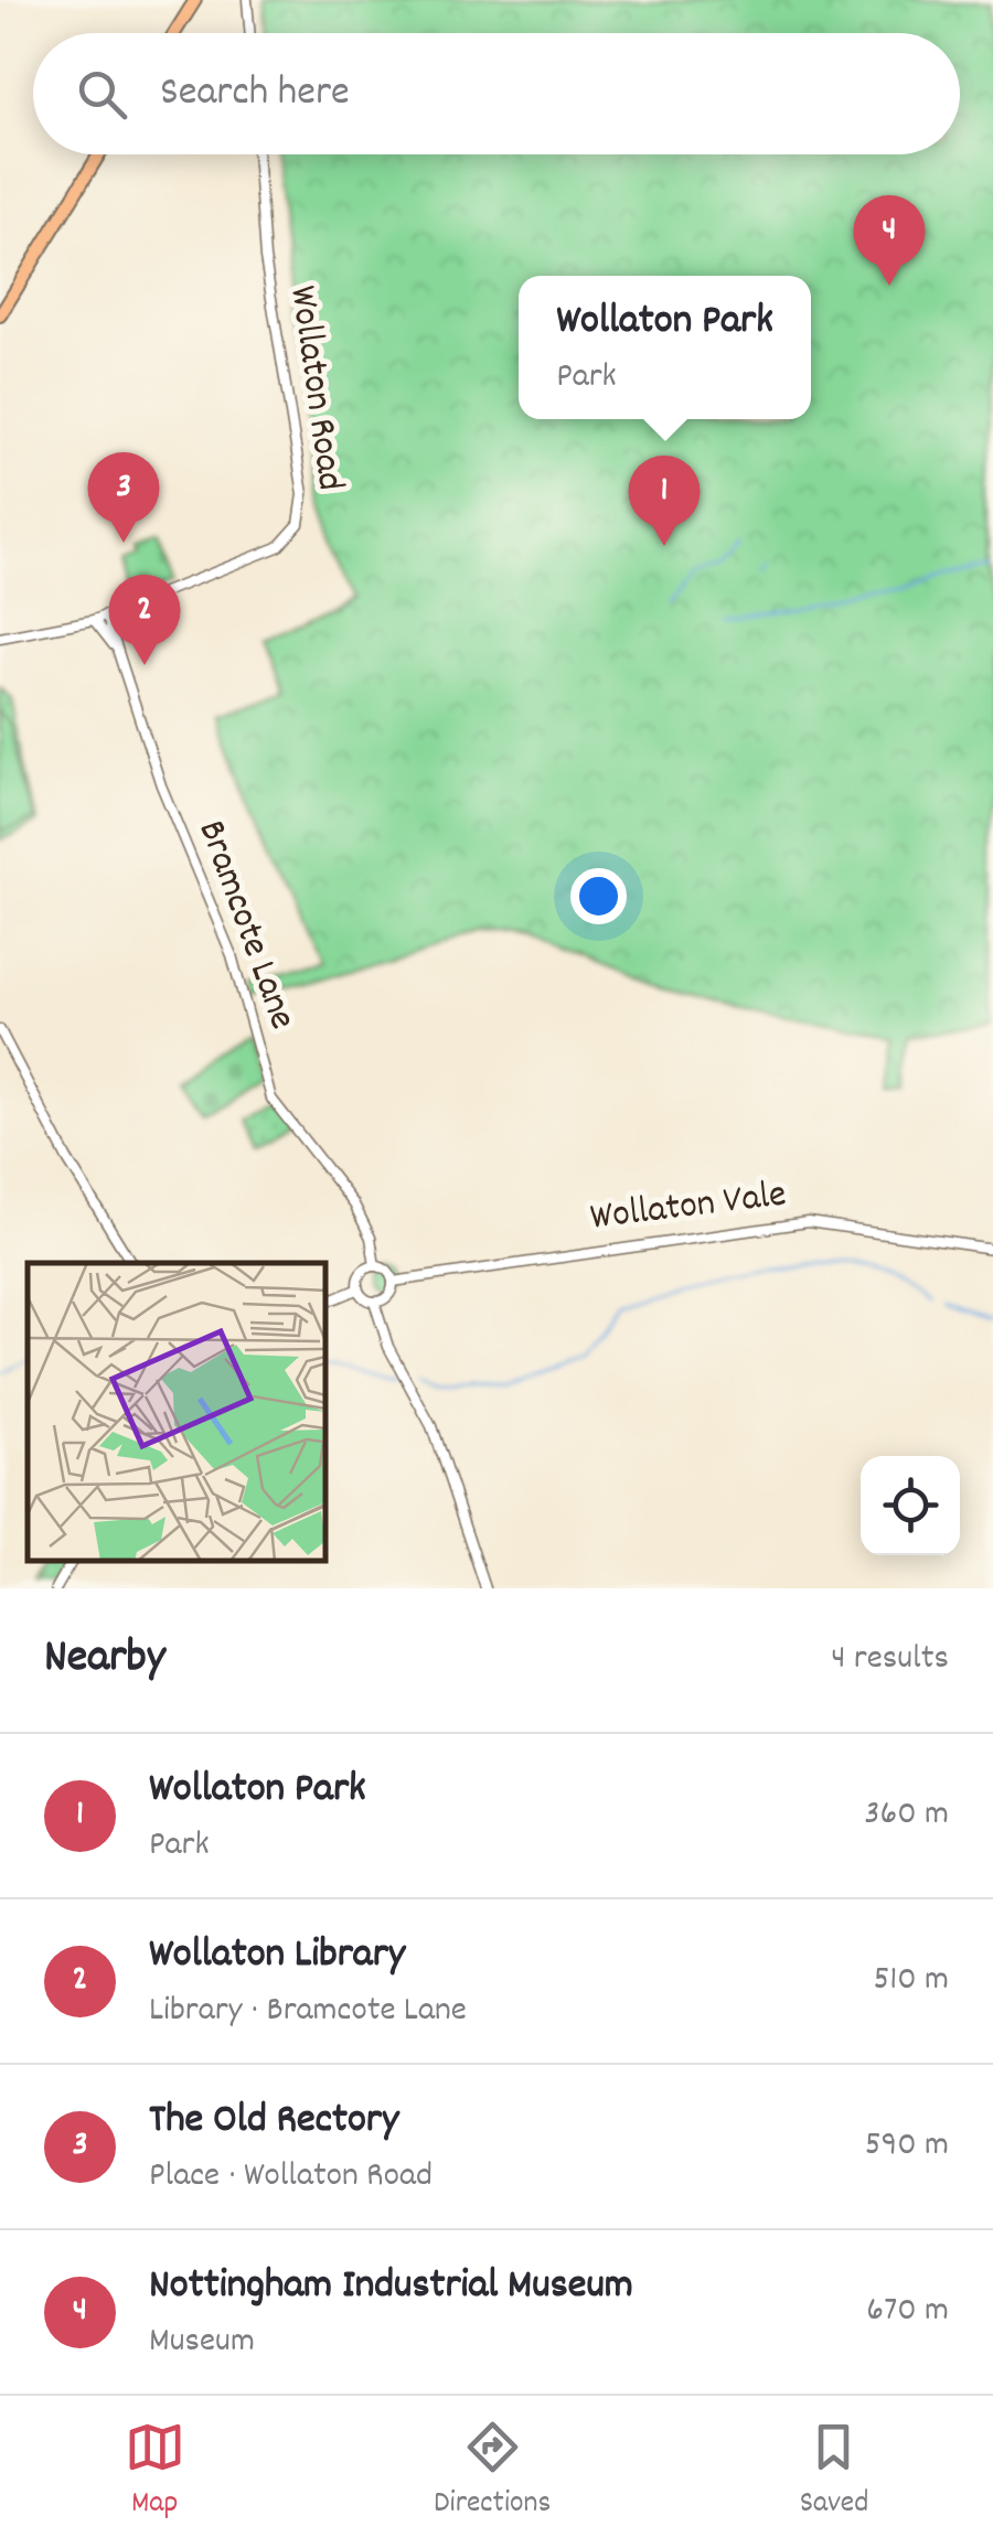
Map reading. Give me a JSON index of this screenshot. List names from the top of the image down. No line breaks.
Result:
{"streets":{"street":["Wollaton Road","Bramcote Lane","Wollaton Vale"]},"crossings":[["Wollaton Road","Bramcote Lane"],["Bramcote Lane","Wollaton Vale"]],"page":{"search":"Search here","pins":["4","3","1","2"],"popup":["Wollaton Park","Park"],"heading":["Nearby","4 results"],"list":[{"mark":"1","name":"Wollaton Park","note":"Park","value":"360 m"},{"mark":"2","name":"Wollaton Library","note":"Library · Bramcote Lane","value":"510 m"},{"mark":"3","name":"The Old Rectory","note":"Place · Wollaton Road","value":"590 m"},{"mark":"4","name":"Nottingham Industrial Museum","note":"Museum","value":"670 m"}],"nav":["Map","Directions","Saved"]}}
